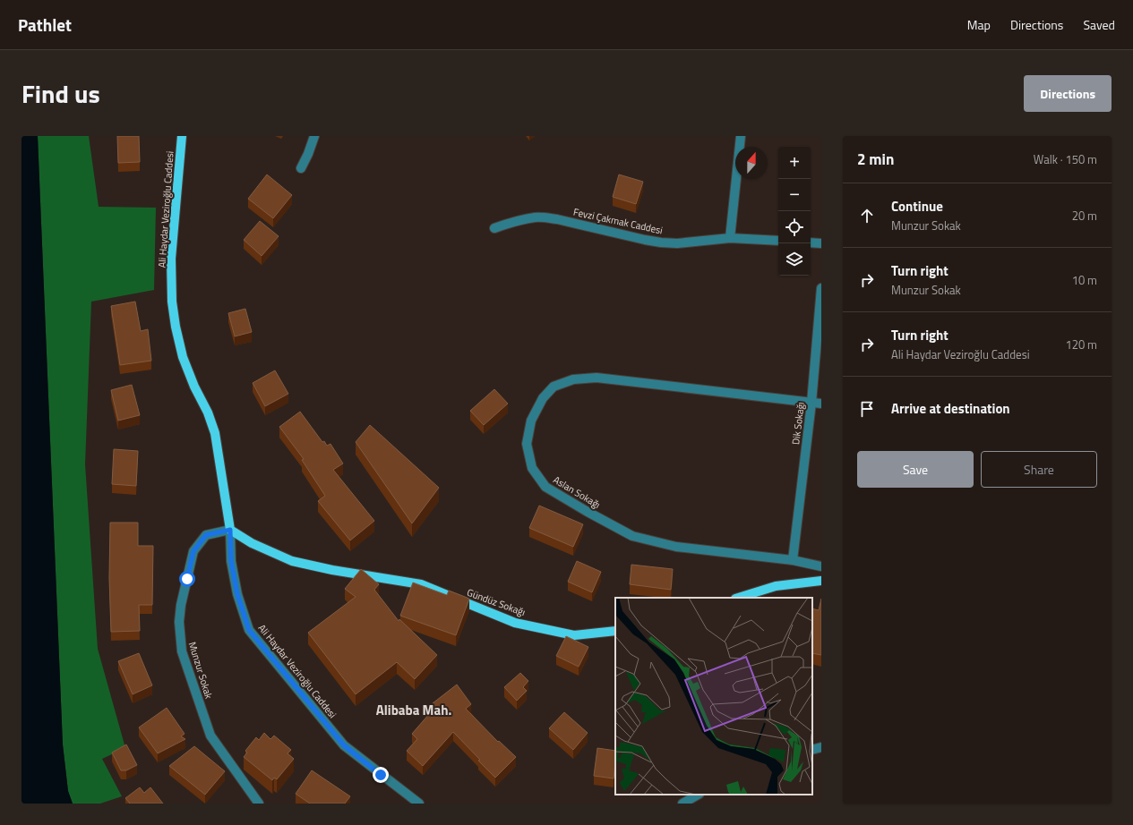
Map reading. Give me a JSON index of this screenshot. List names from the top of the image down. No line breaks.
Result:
{"streets":{"main road":["Ali Haydar Veziroğlu Caddesi","Gündüz Sokağı"],"street":["Fevzi Çakmak Caddesi","Dik Sokağı","Aslan Sokağı","Munzur Sokak"]},"crossings":[["Ali Haydar Veziroğlu Caddesi","Gündüz Sokağı"],["Ali Haydar Veziroğlu Caddesi","Munzur Sokak"],["Dik Sokağı","Aslan Sokağı"],["Gündüz Sokağı","Munzur Sokak"]],"districts":["Alibaba Mah."],"north":"top","page":{"header":"Pathlet","nav":["Map","Directions","Saved"],"title":"Find us","buttons":["Directions",["Save","Share"]],"heading":["2 min","Walk · 150 m"],"map_buttons":["+","−"],"list":[["Continue","Munzur Sokak","20 m"],["Turn right","Munzur Sokak","10 m"],["Turn right","Ali Haydar Veziroğlu Caddesi","120 m"],"Arrive at destination"]}}
